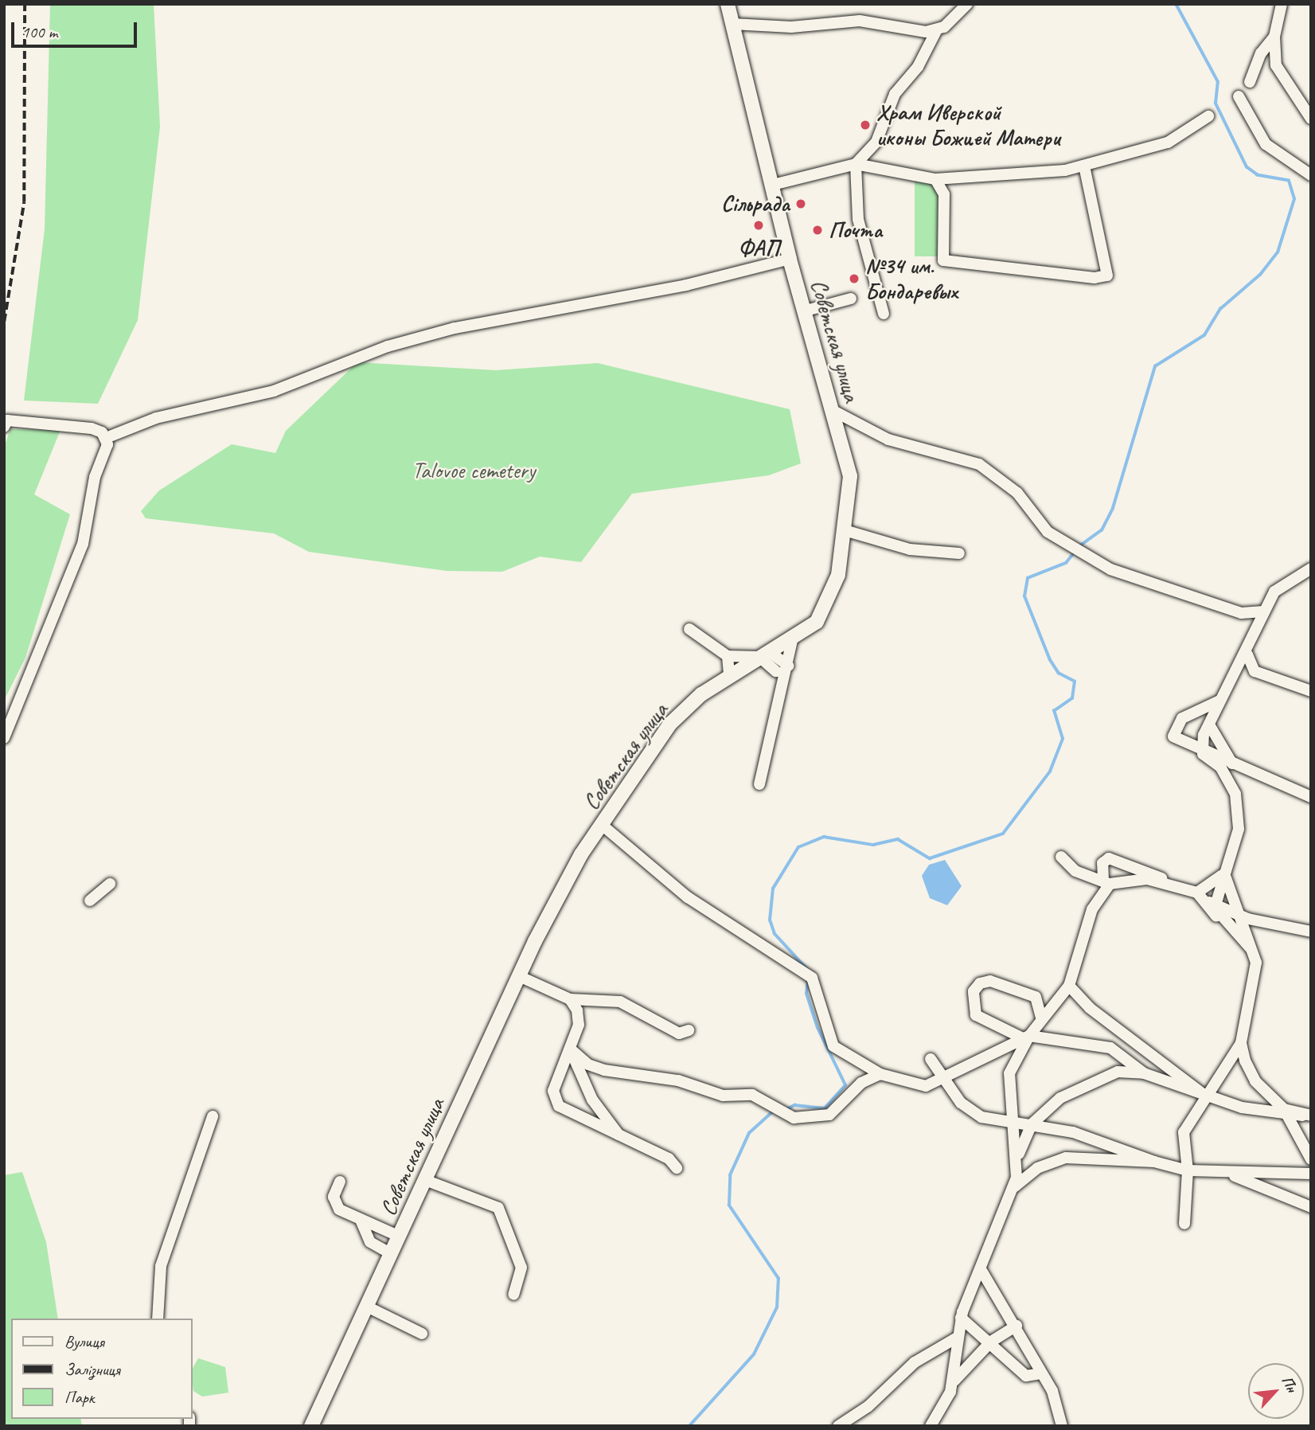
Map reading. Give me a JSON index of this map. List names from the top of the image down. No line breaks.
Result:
{"streets":{"main road":["Советская улица"]},"parks":["Talovoe cemetery"],"places":["Храм Иверской иконы Божией Матери","Сільрада","ФАП","Почта","№34 им. Бондаревых"],"legend":["Вулиця","Залізниця","Парк"],"scale_bar":"100 m","north":"top right"}
